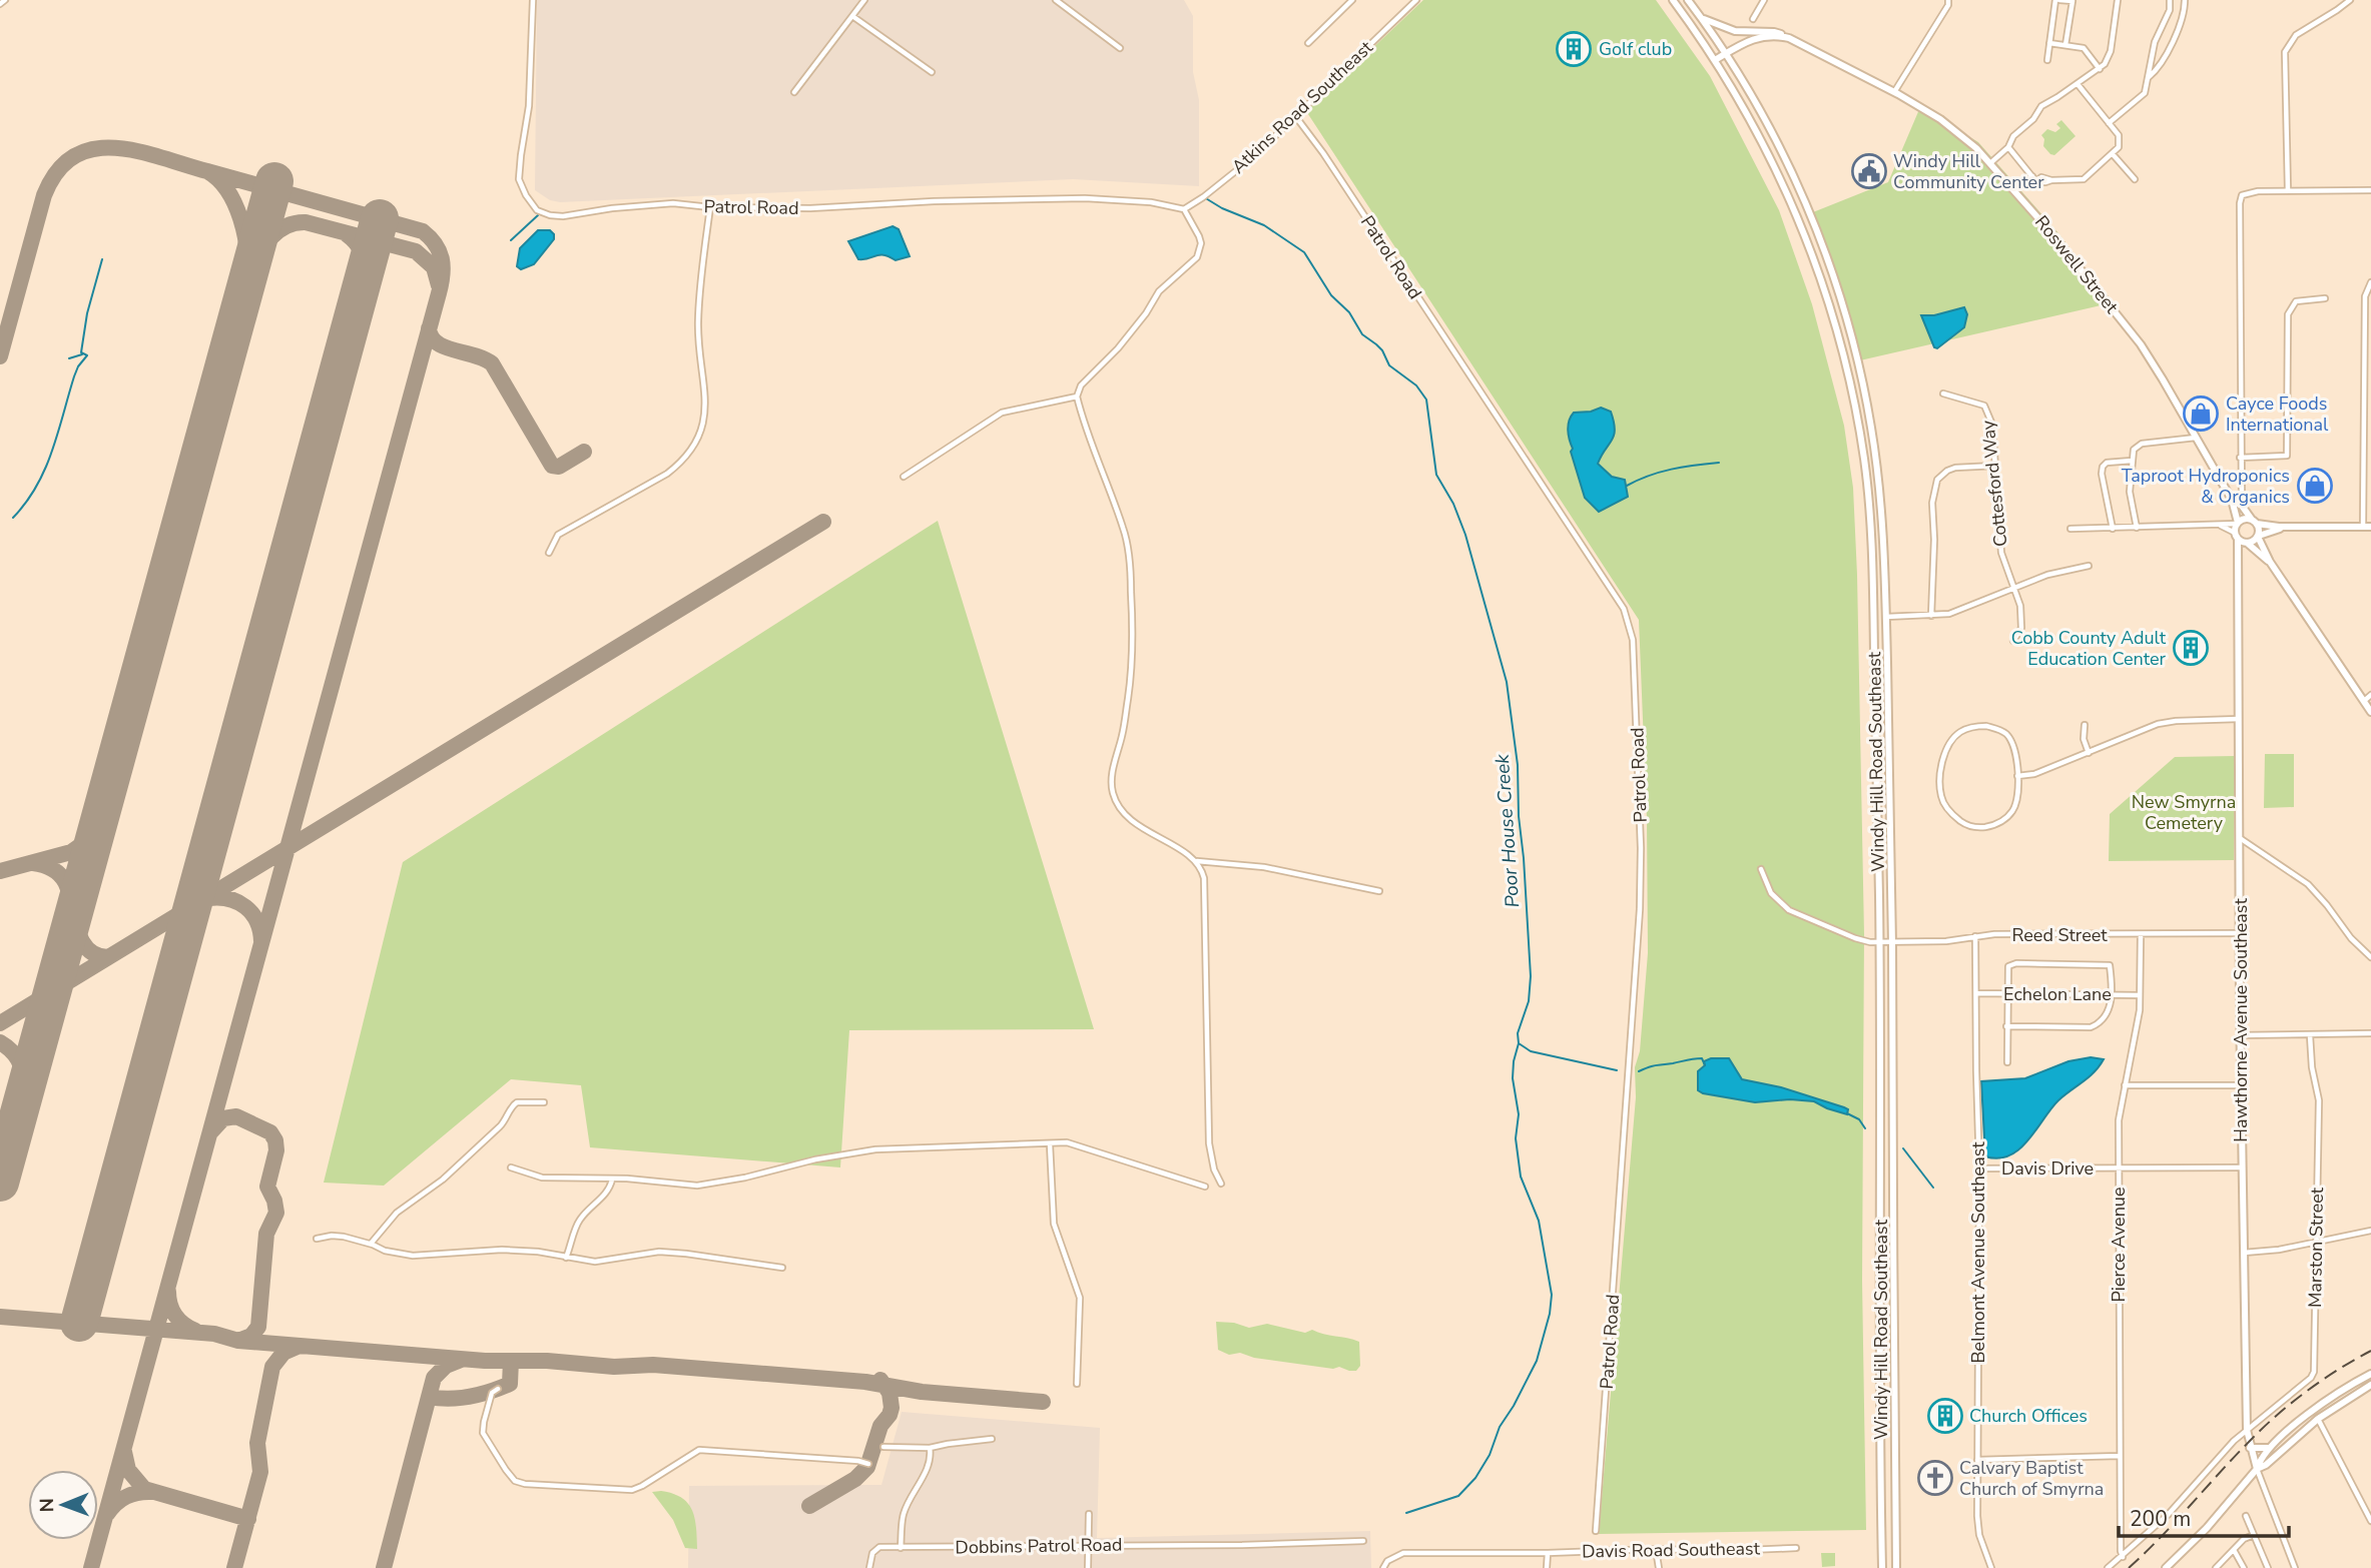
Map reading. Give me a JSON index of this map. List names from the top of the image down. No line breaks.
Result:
{"streets":{"main road":["Roswell Street","Windy Hill Road Southeast","Hawthorne Avenue Southeast"],"street":["Atkins Road Southeast","Patrol Road","Cottesford Way","Reed Street","Echelon Lane","Davis Drive","Pierce Avenue","Marston Street","Belmont Avenue Southeast","Dobbins Patrol Road","Davis Road Southeast"]},"crossings":[["Atkins Road Southeast","Patrol Road"],["Roswell Street","Windy Hill Road Southeast"],["Roswell Street","Hawthorne Avenue Southeast"],["Windy Hill Road Southeast","Reed Street"],["Reed Street","Hawthorne Avenue Southeast"],["Reed Street","Pierce Avenue"],["Reed Street","Belmont Avenue Southeast"],["Echelon Lane","Pierce Avenue"],["Echelon Lane","Belmont Avenue Southeast"],["Hawthorne Avenue Southeast","Davis Drive"],["Hawthorne Avenue Southeast","Marston Street"],["Davis Drive","Pierce Avenue"],["Davis Drive","Belmont Avenue Southeast"],["Pierce Avenue","Marston Street"]],"water":["Poor House Creek"],"parks":["New Smyrna Cemetery"],"places":{"building":["Golf club","Cobb County Adult Education Center","Church Offices"],"public building":["Windy Hill Community Center"],"shop":["Cayce Foods International","Taproot Hydroponics & Organics"],"church":["Calvary Baptist Church of Smyrna"]},"scale_bar":"200 m","north":"left"}
